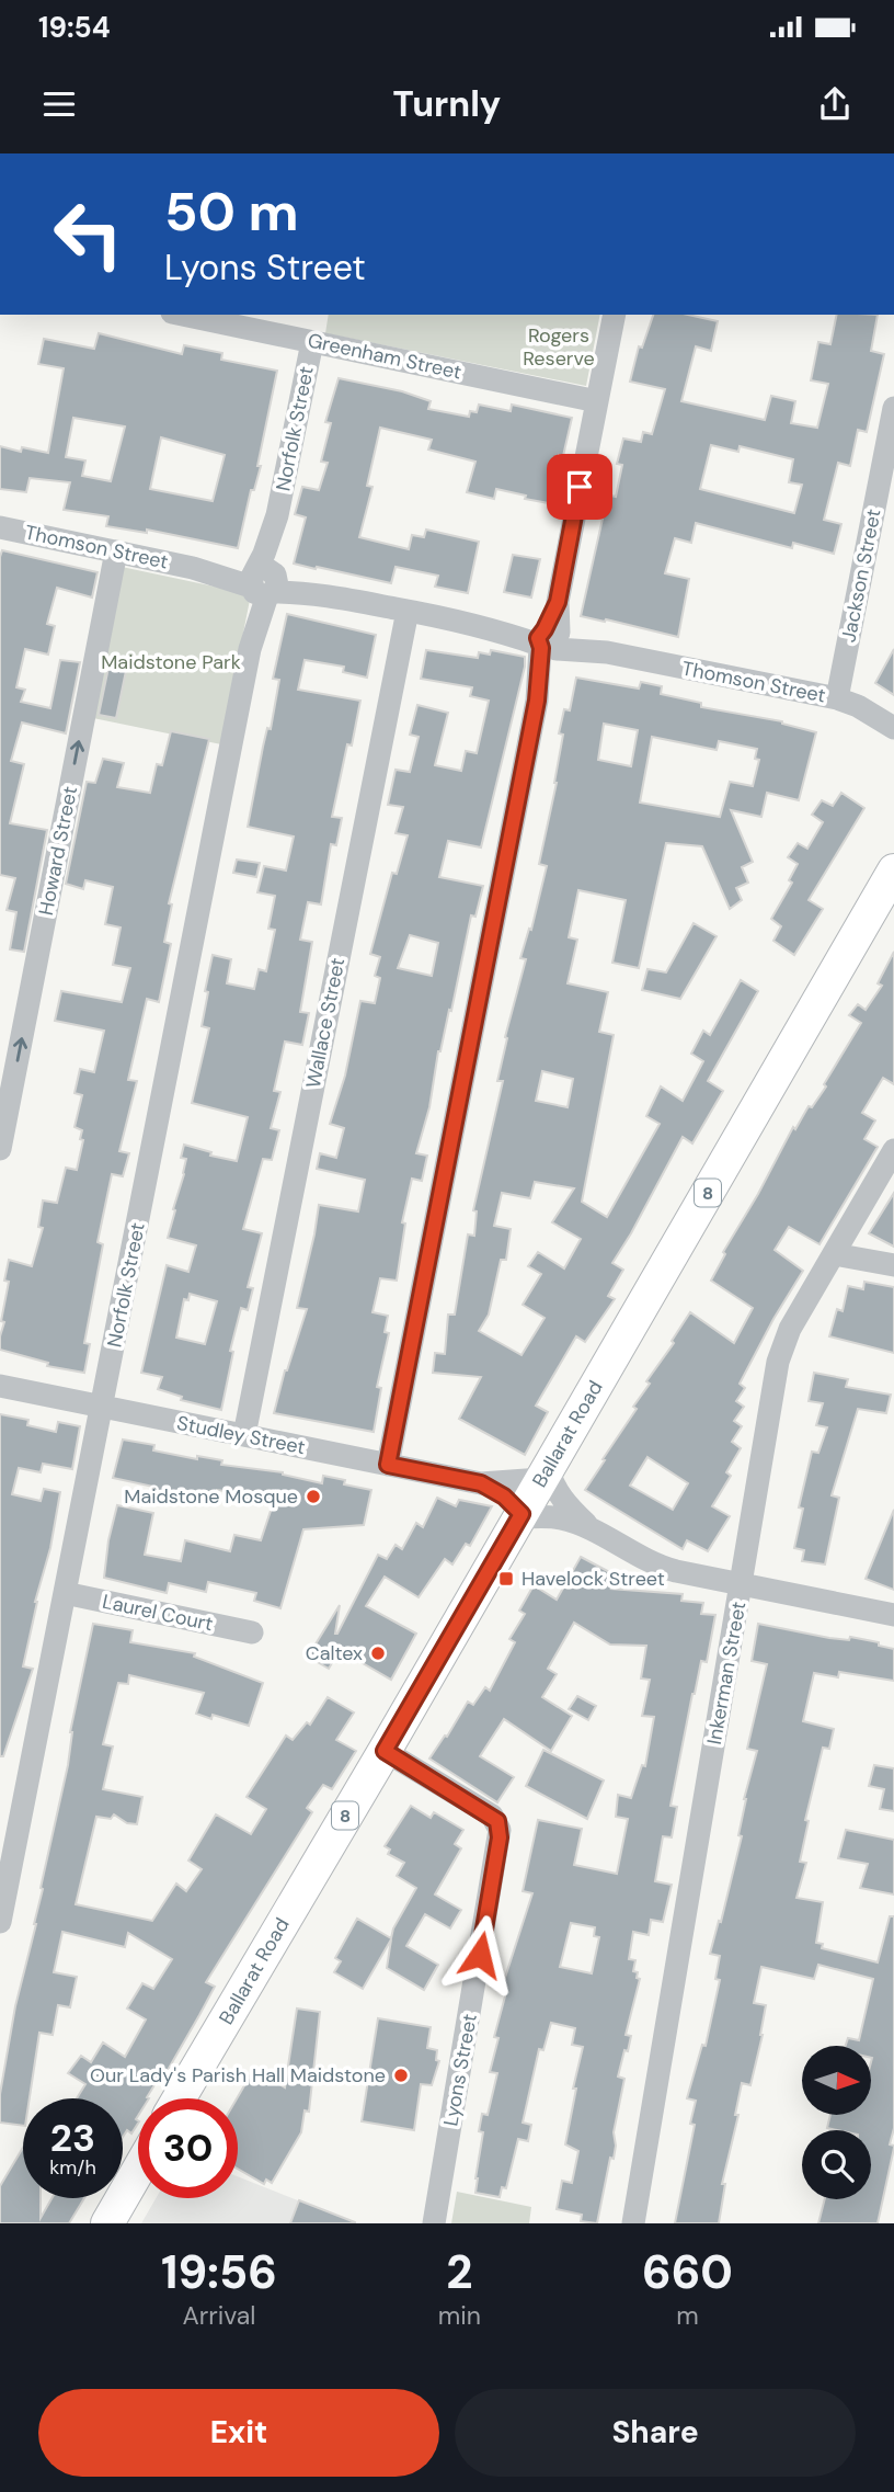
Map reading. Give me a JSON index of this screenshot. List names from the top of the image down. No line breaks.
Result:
{"streets":{"highway":["8","Ballarat Road"],"street":["Greenham Street","Norfolk Street","Thomson Street","Jackson Street","Howard Street","Wallace Street","Studley Street","Laurel Court","Inkerman Street","Lyons Street"]},"crossings":[["Greenham Street","Norfolk Street"],["Norfolk Street","Thomson Street"],["Norfolk Street","Studley Street"],["Norfolk Street","Laurel Court"],["Thomson Street","Jackson Street"],["Thomson Street","Howard Street"],["Thomson Street","Wallace Street"],["Wallace Street","Studley Street"],["Ballarat Road","Studley Street"],["Ballarat Road","Lyons Street"]],"one_way":["Howard Street"],"parks":["Rogers Reserve","Maidstone Park"],"places":{"other":["Maidstone Mosque","Caltex","Our Lady's Parish Hall Maidstone"],"transit":["Havelock Street"]},"north":"right","page":{"status":"19:54","header":"Turnly","turn":["50 m","Lyons Street"],"speed":"23 km/h","limit":"30","eta":["19:56","Arrival","2","min","660","m"],"buttons":["Exit","Share"]}}
